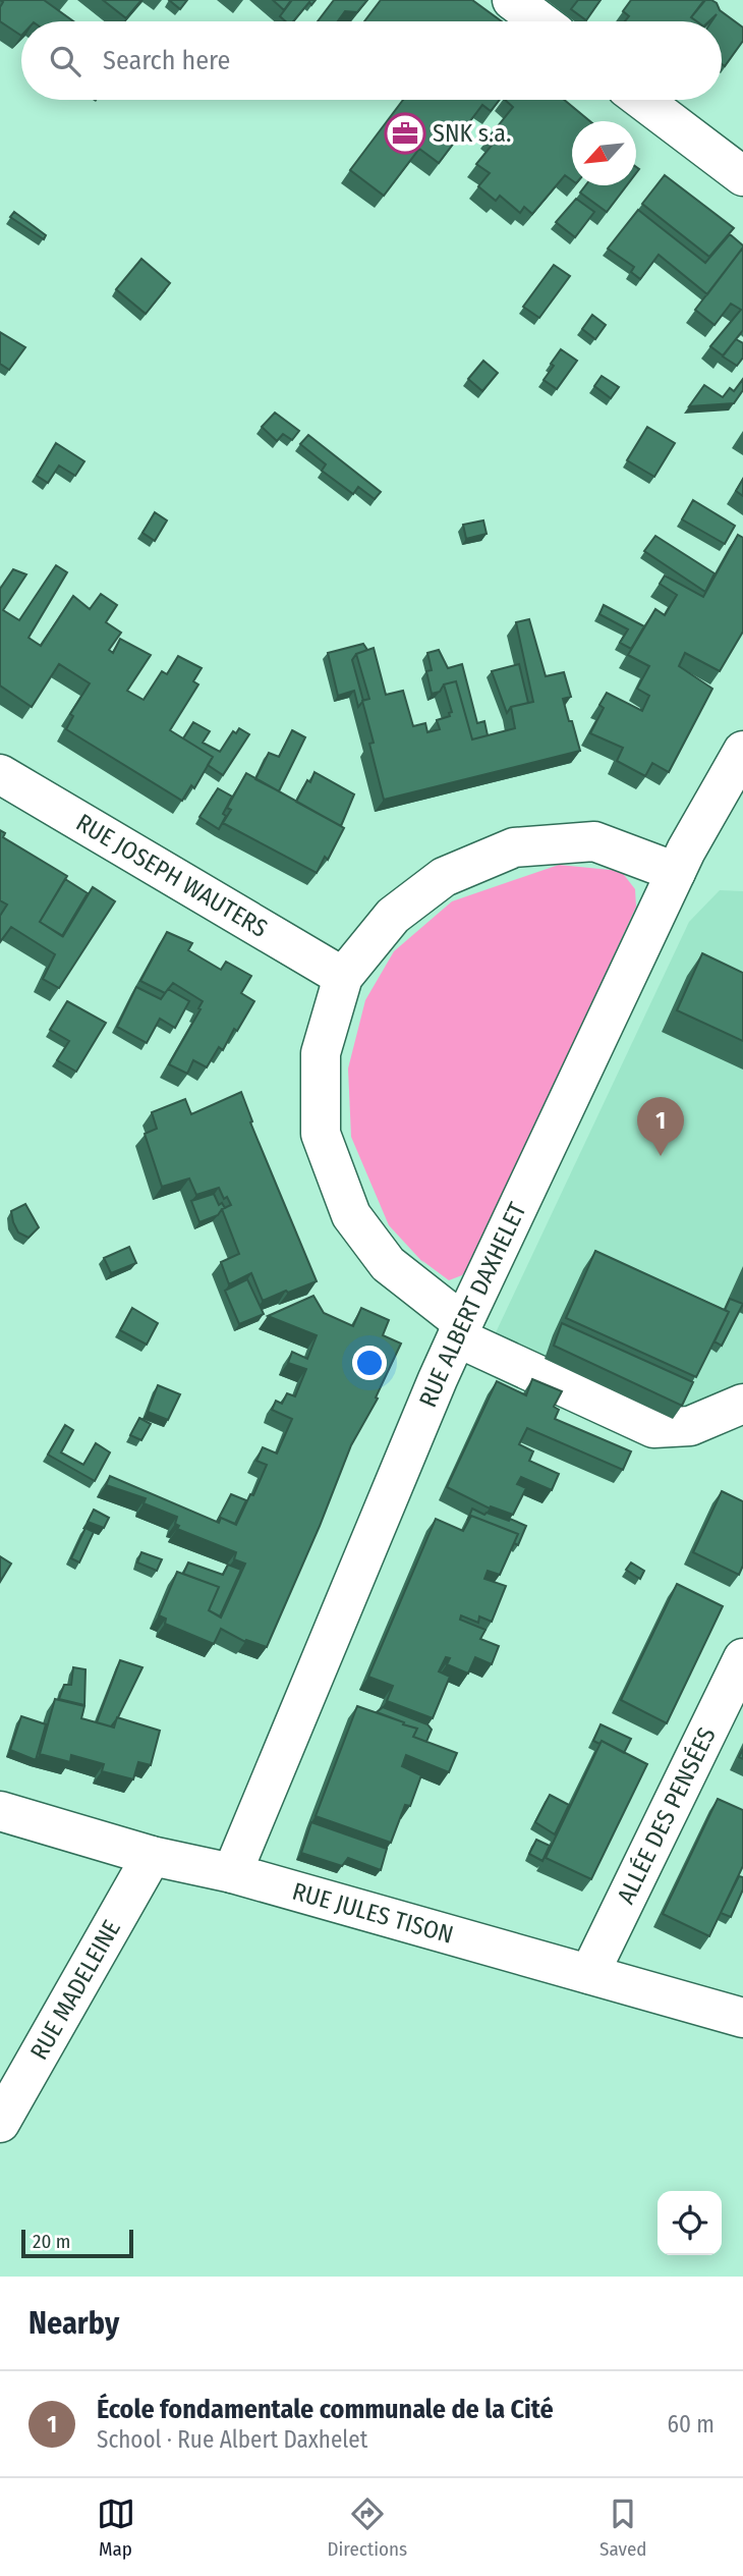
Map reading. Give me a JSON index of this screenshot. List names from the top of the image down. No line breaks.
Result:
{"streets":{"street":["RUE JOSEPH WAUTERS","RUE ALBERT DAXHELET","ALLÉE DES PENSÉES","RUE JULES TISON","RUE MADELEINE"]},"crossings":[["RUE ALBERT DAXHELET","RUE JULES TISON"],["ALLÉE DES PENSÉES","RUE JULES TISON"],["RUE JULES TISON","RUE MADELEINE"]],"places":{"office":["SNK s.a."]},"scale_bar":"20 m","north":"bottom left","page":{"search":"Search here","pins":"1","scale":"20 m","heading":"Nearby","list":[{"mark":"1","name":"École fondamentale communale de la Cité","note":"School · Rue Albert Daxhelet","value":"60 m"}],"nav":["Map","Directions","Saved"]}}
